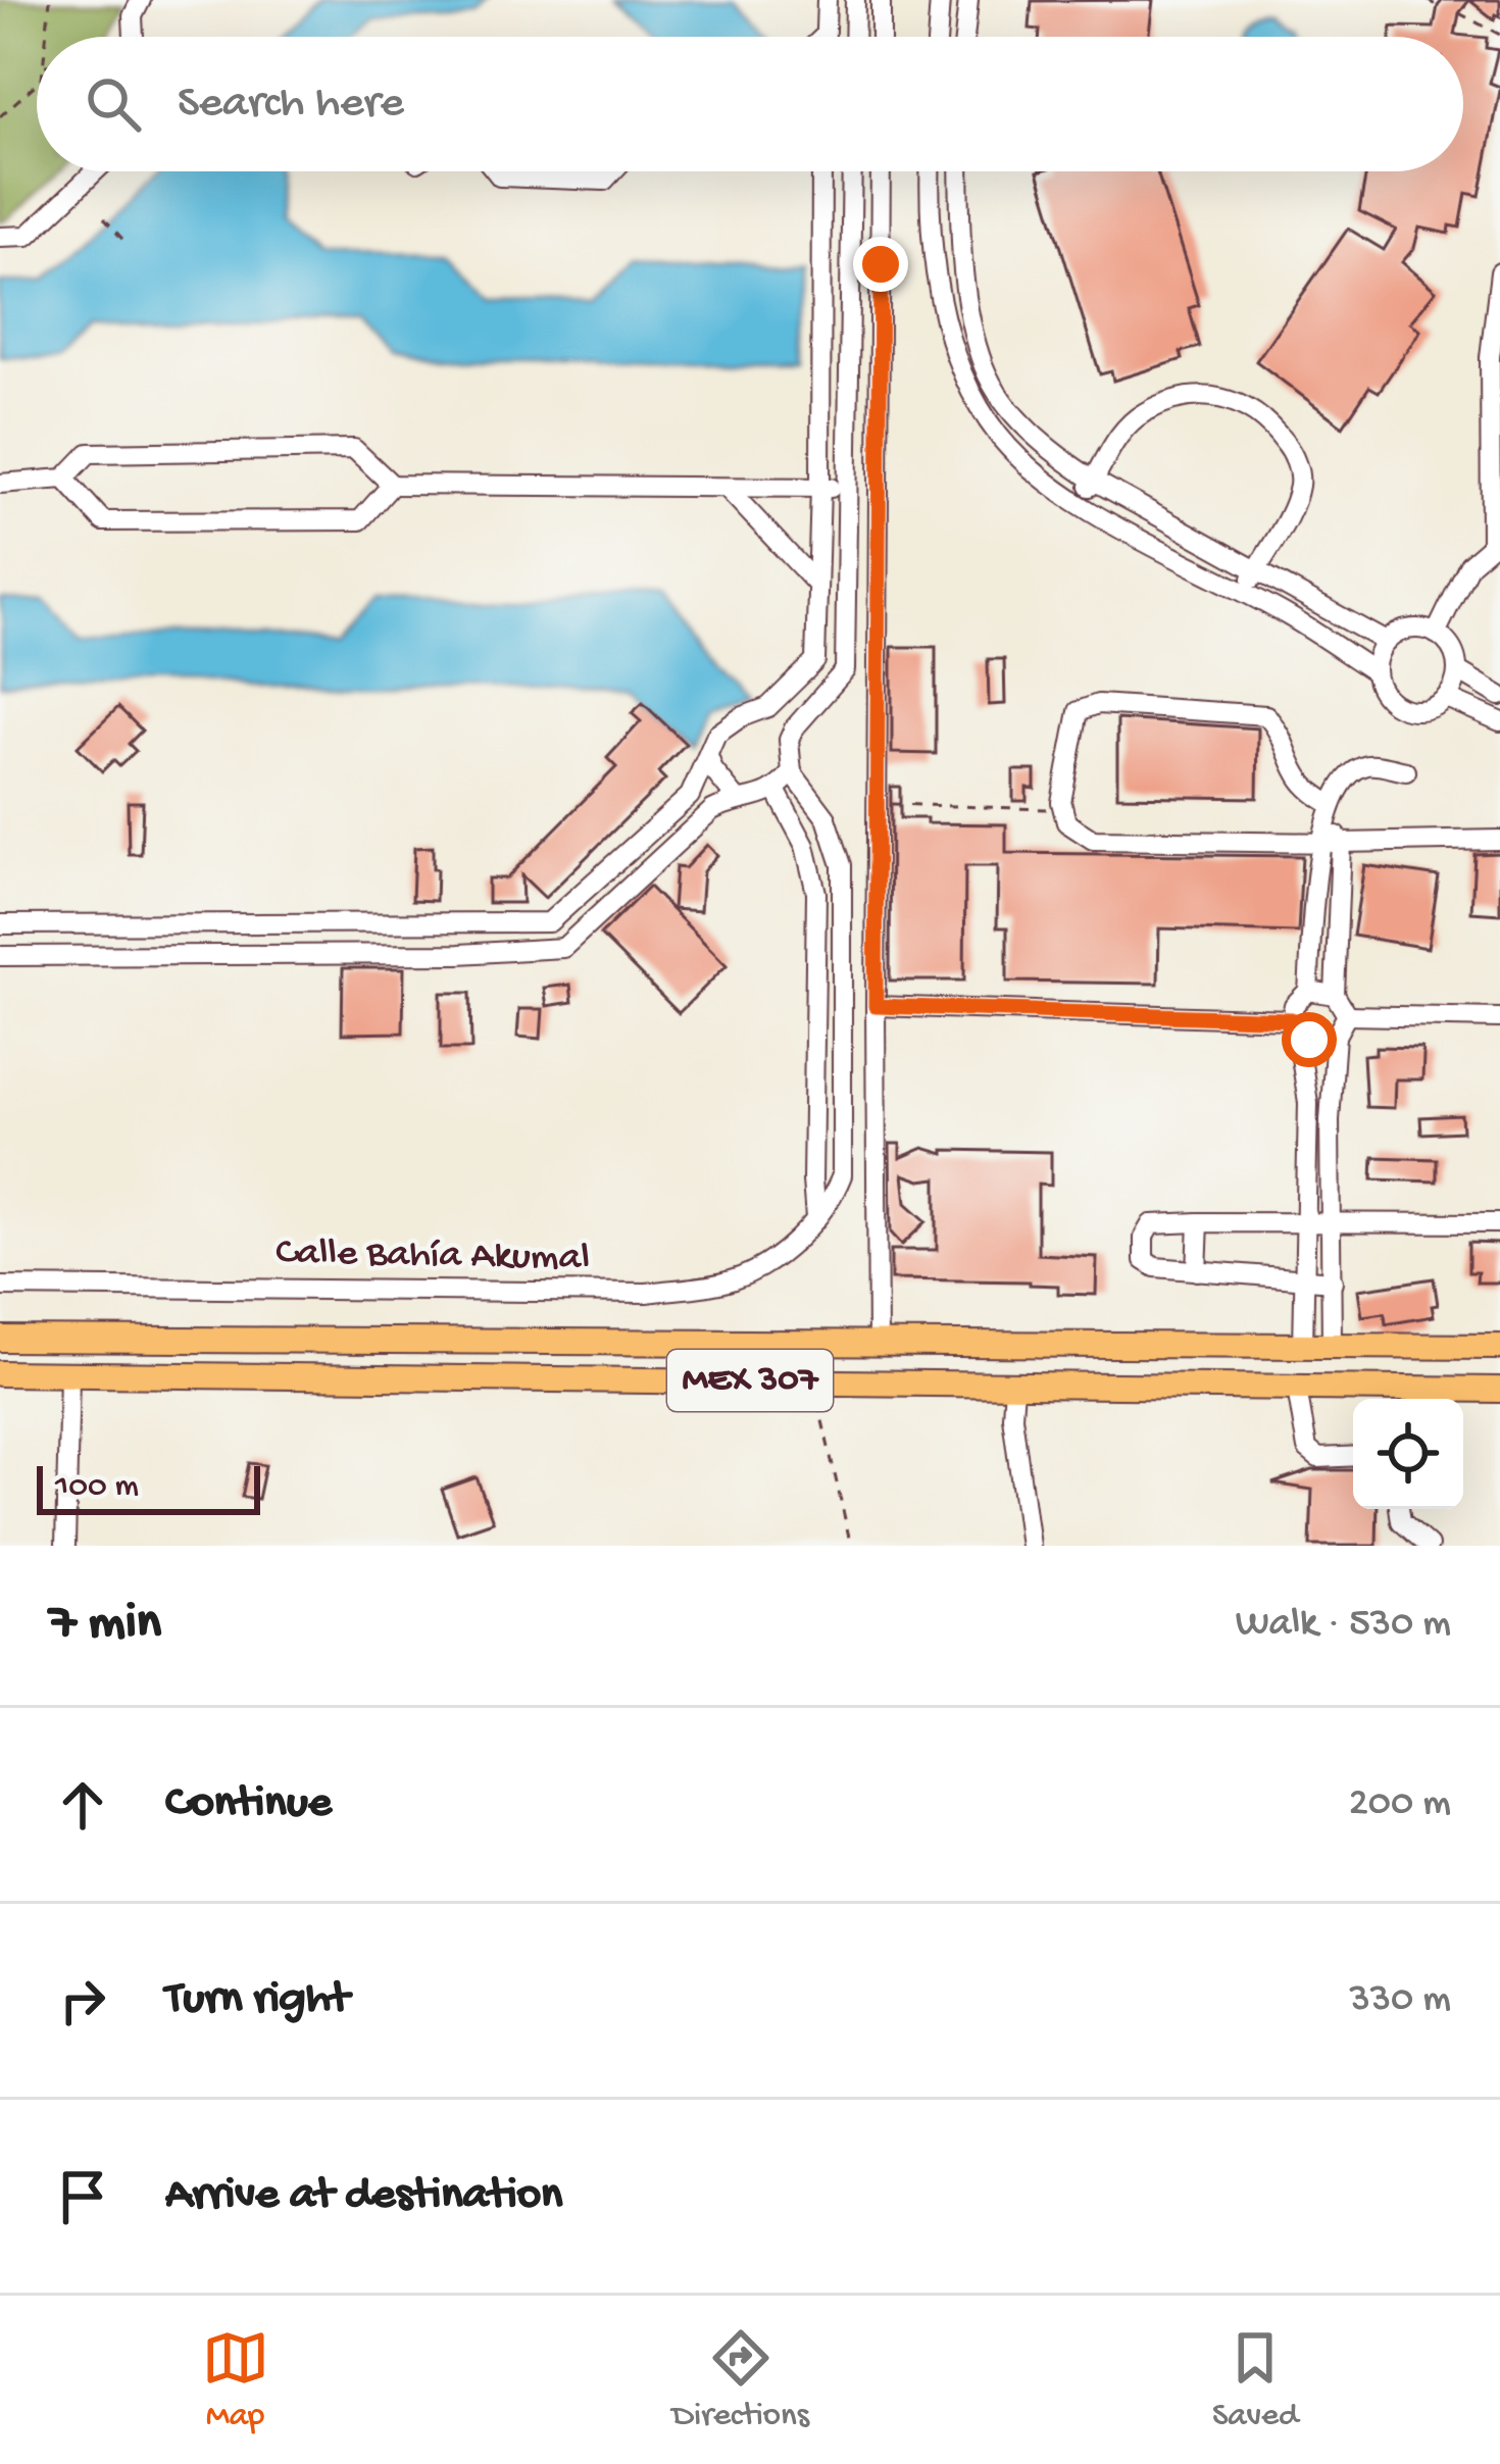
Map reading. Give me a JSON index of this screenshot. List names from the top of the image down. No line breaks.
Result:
{"streets":{"highway":["MEX 307"],"street":["Calle Bahía Akumal"]},"scale_bar":"100 m","page":{"search":"Search here","scale":"100 m","heading":["7 min","Walk · 530 m"],"list":[["Continue","200 m"],["Turn right","330 m"],"Arrive at destination"],"nav":["Map","Directions","Saved"]}}
